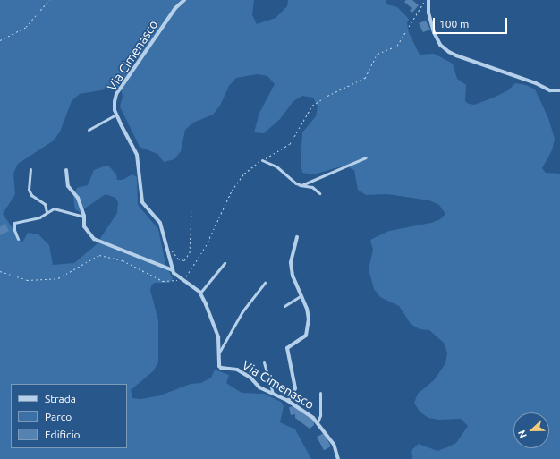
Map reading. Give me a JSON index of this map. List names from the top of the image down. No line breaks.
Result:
{"streets":{"street":["Via Cimenasco"]},"legend":["Strada","Parco","Edificio"],"scale_bar":"100 m","north":"left"}
